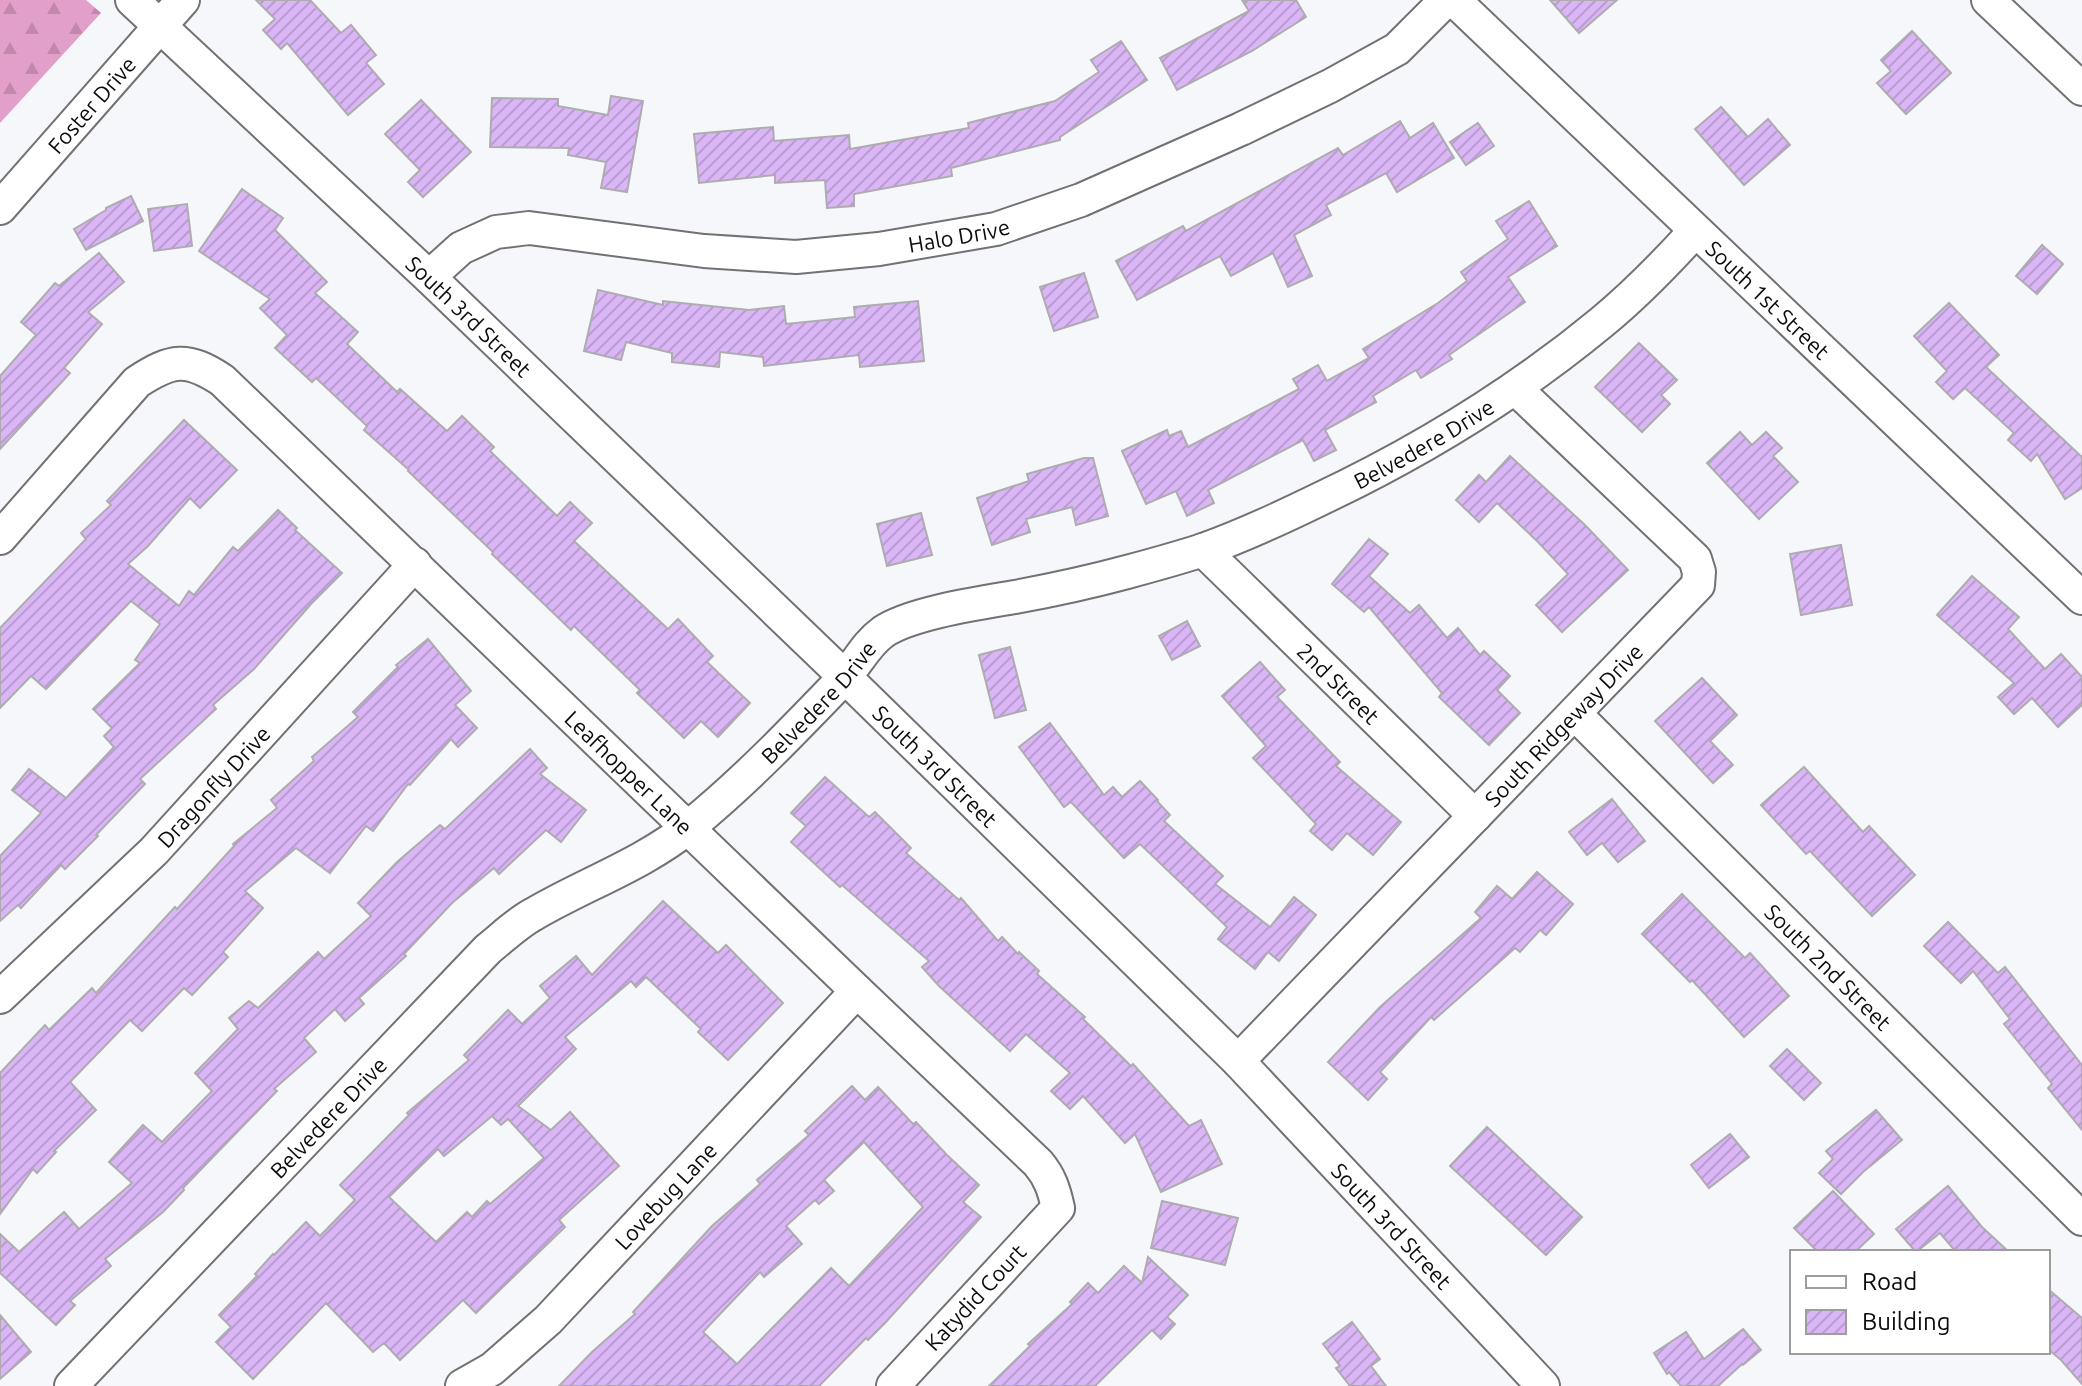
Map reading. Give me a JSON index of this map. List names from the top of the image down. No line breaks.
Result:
{"streets":{"street":["Foster Drive","Halo Drive","South 1st Street","South 3rd Street","Belvedere Drive","2nd Street","South Ridgeway Drive","Leafhopper Lane","Dragonfly Drive","South 2nd Street","Lovebug Lane","Katydid Court"]},"crossings":[["Foster Drive","South 3rd Street"],["Halo Drive","South 3rd Street"],["South 1st Street","Belvedere Drive"],["South 3rd Street","Belvedere Drive"],["South 3rd Street","South Ridgeway Drive"],["Belvedere Drive","2nd Street"],["Belvedere Drive","South Ridgeway Drive"],["Belvedere Drive","Leafhopper Lane"],["2nd Street","South Ridgeway Drive"],["South Ridgeway Drive","South 2nd Street"],["Leafhopper Lane","Dragonfly Drive"],["Leafhopper Lane","Lovebug Lane"],["Leafhopper Lane","Katydid Court"]],"legend":["Road","Building"]}
